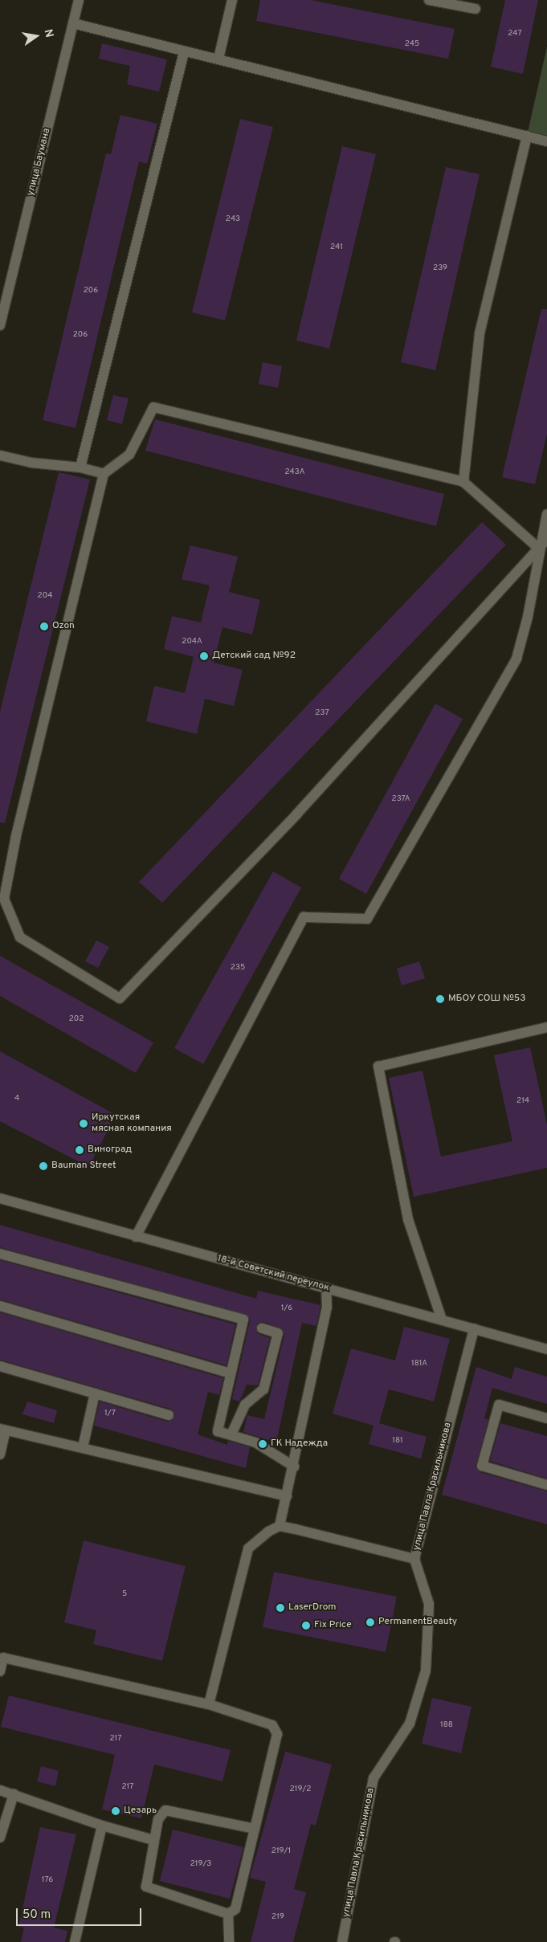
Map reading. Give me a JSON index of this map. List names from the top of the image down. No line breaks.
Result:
{"streets":{"street":["улица Баумана","18-й Советский переулок","улица Павла Красильникова"]},"crossings":[["18-й Советский переулок","улица Павла Красильникова"]],"places":["Ozon","Детский сад №92","МБОУ СОШ №53","Иркутская мясная компания","Виноград","Bauman Street","ГК Надежда","LaseгDrom","PermanentBeauty","Fix Price","Цезарь"],"house_numbers":["247","245","243","241","239","206","206","243А","204","204А","237","237А","235","202","4","214","1/6","181А","1/7","181","5","188","217","217","219/2","219/1","219/3","176","219"],"scale_bar":"50 m","north":"right"}
